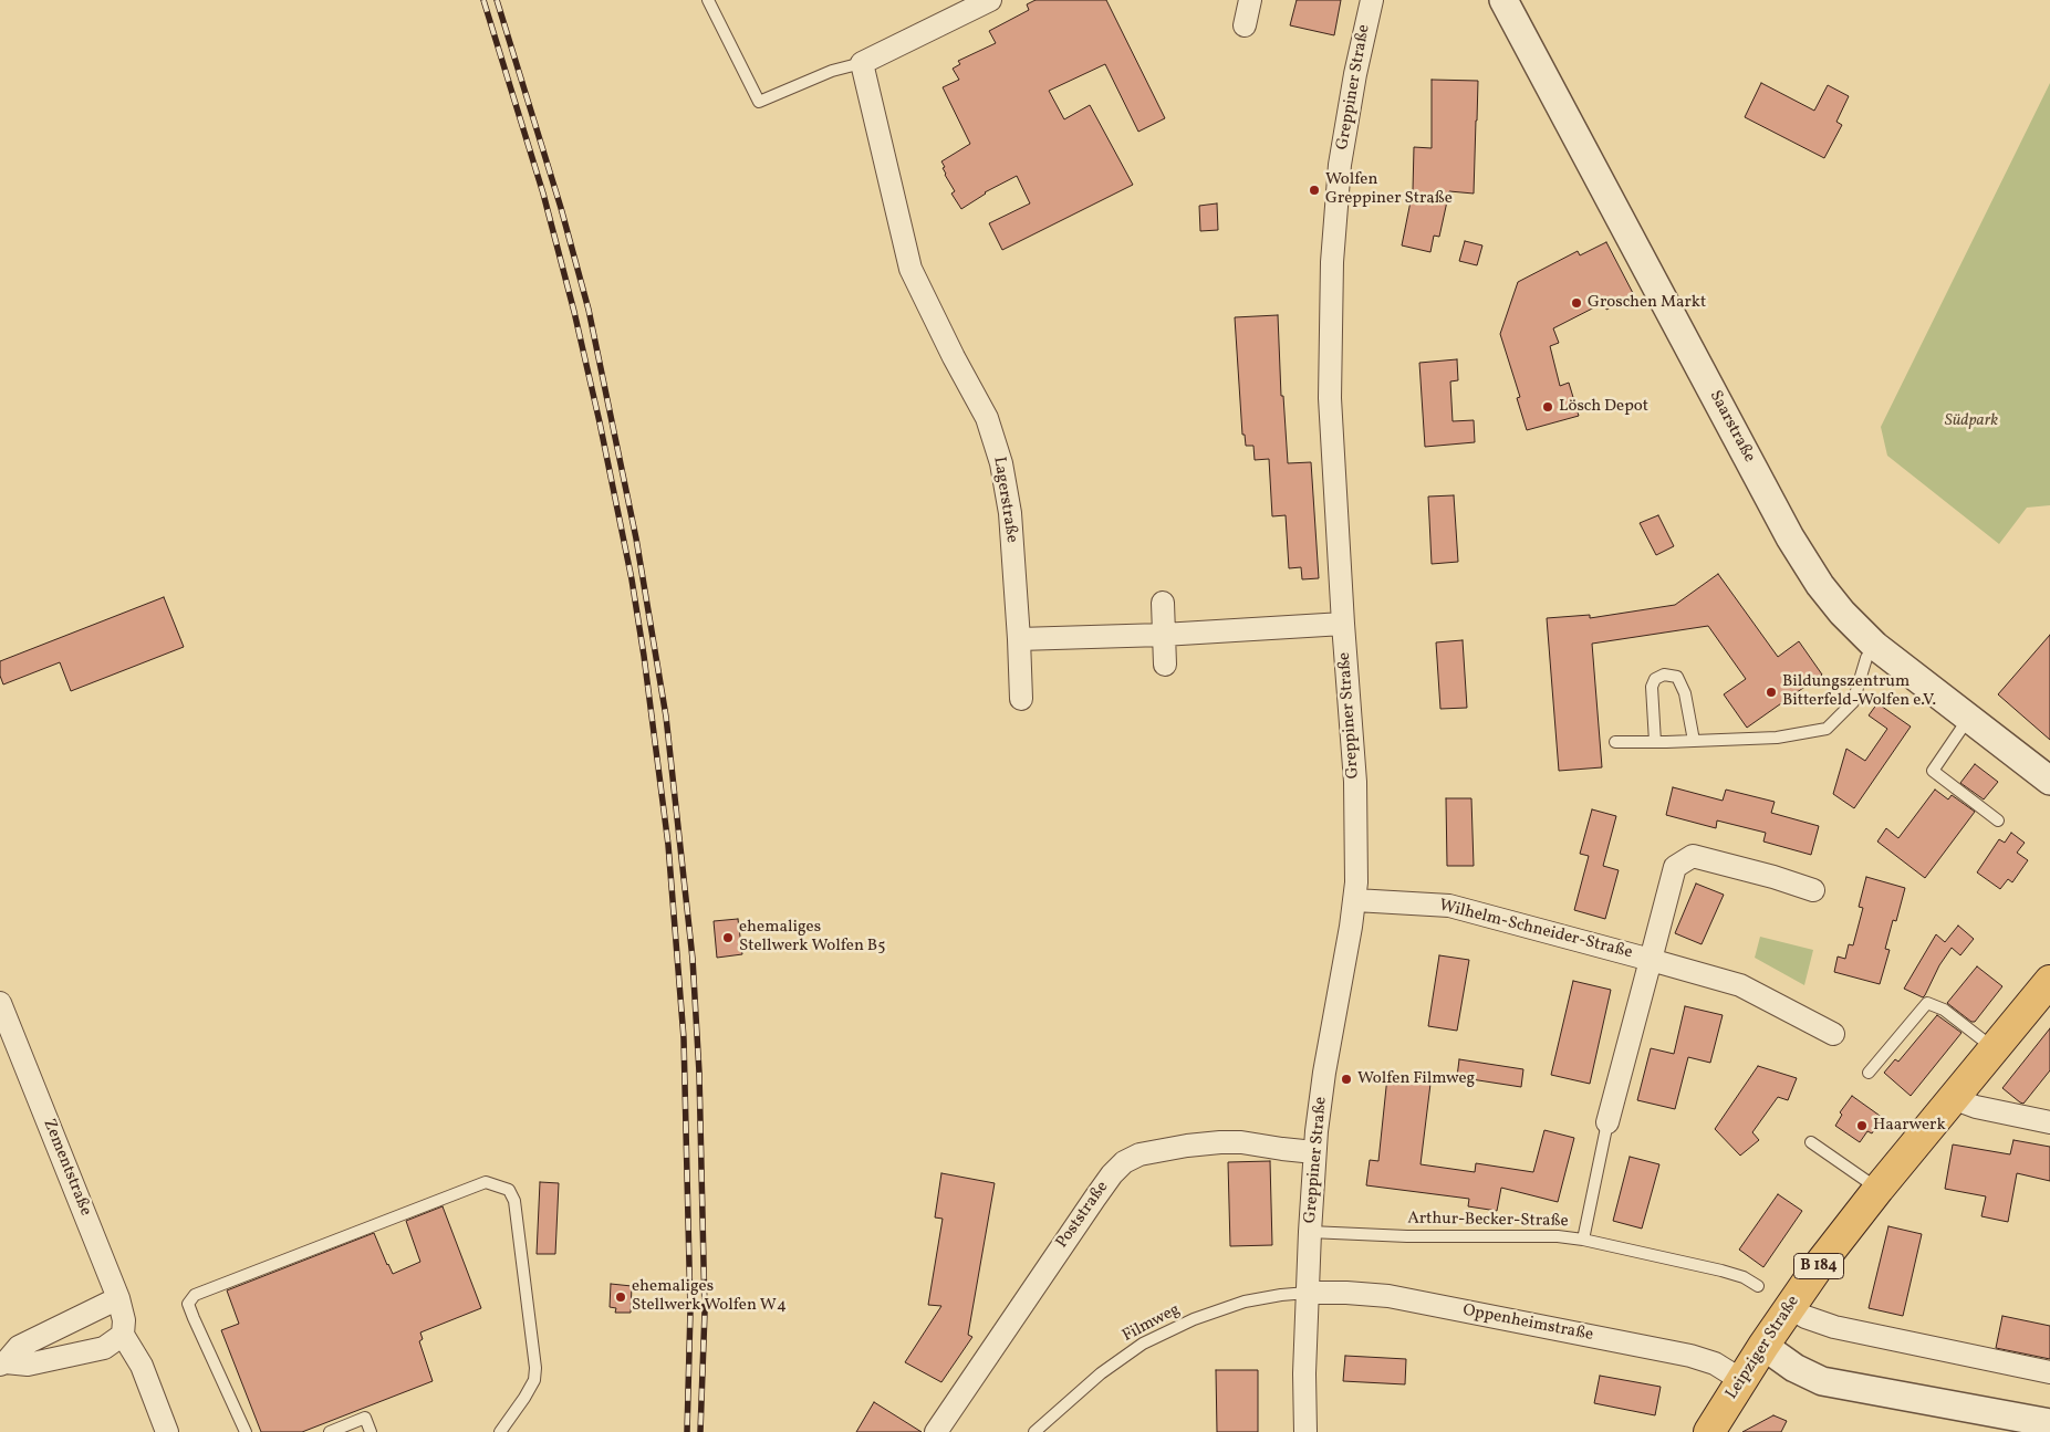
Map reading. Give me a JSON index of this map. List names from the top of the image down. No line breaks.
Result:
{"streets":{"main road":["B 184","Leipziger Straße"],"street":["Greppiner Straße","Saarstraße","Lagerstraße","Wilhelm-Schneider-Straße","Zementstraße","Poststraße","Oppenheimstraße"],"lane":["Arthur-Becker-Straße","Filmweg"]},"crossings":[["Greppiner Straße","Wilhelm-Schneider-Straße"],["Greppiner Straße","Poststraße"],["Greppiner Straße","Arthur-Becker-Straße"],["Greppiner Straße","Filmweg"],["Greppiner Straße","Oppenheimstraße"],["Filmweg","Oppenheimstraße"],["Oppenheimstraße","Leipziger Straße"]],"parks":["Südpark"],"places":["Wolfen Greppiner Straße","Groschen Markt","Lösch Depot","Bildungszentrum Bitterfeld-Wolfen e.V.","ehemaliges Stellwerk Wolfen B5","Wolfen Filmweg","Haarwerk","ehemaliges Stellwerk Wolfen W4"]}
